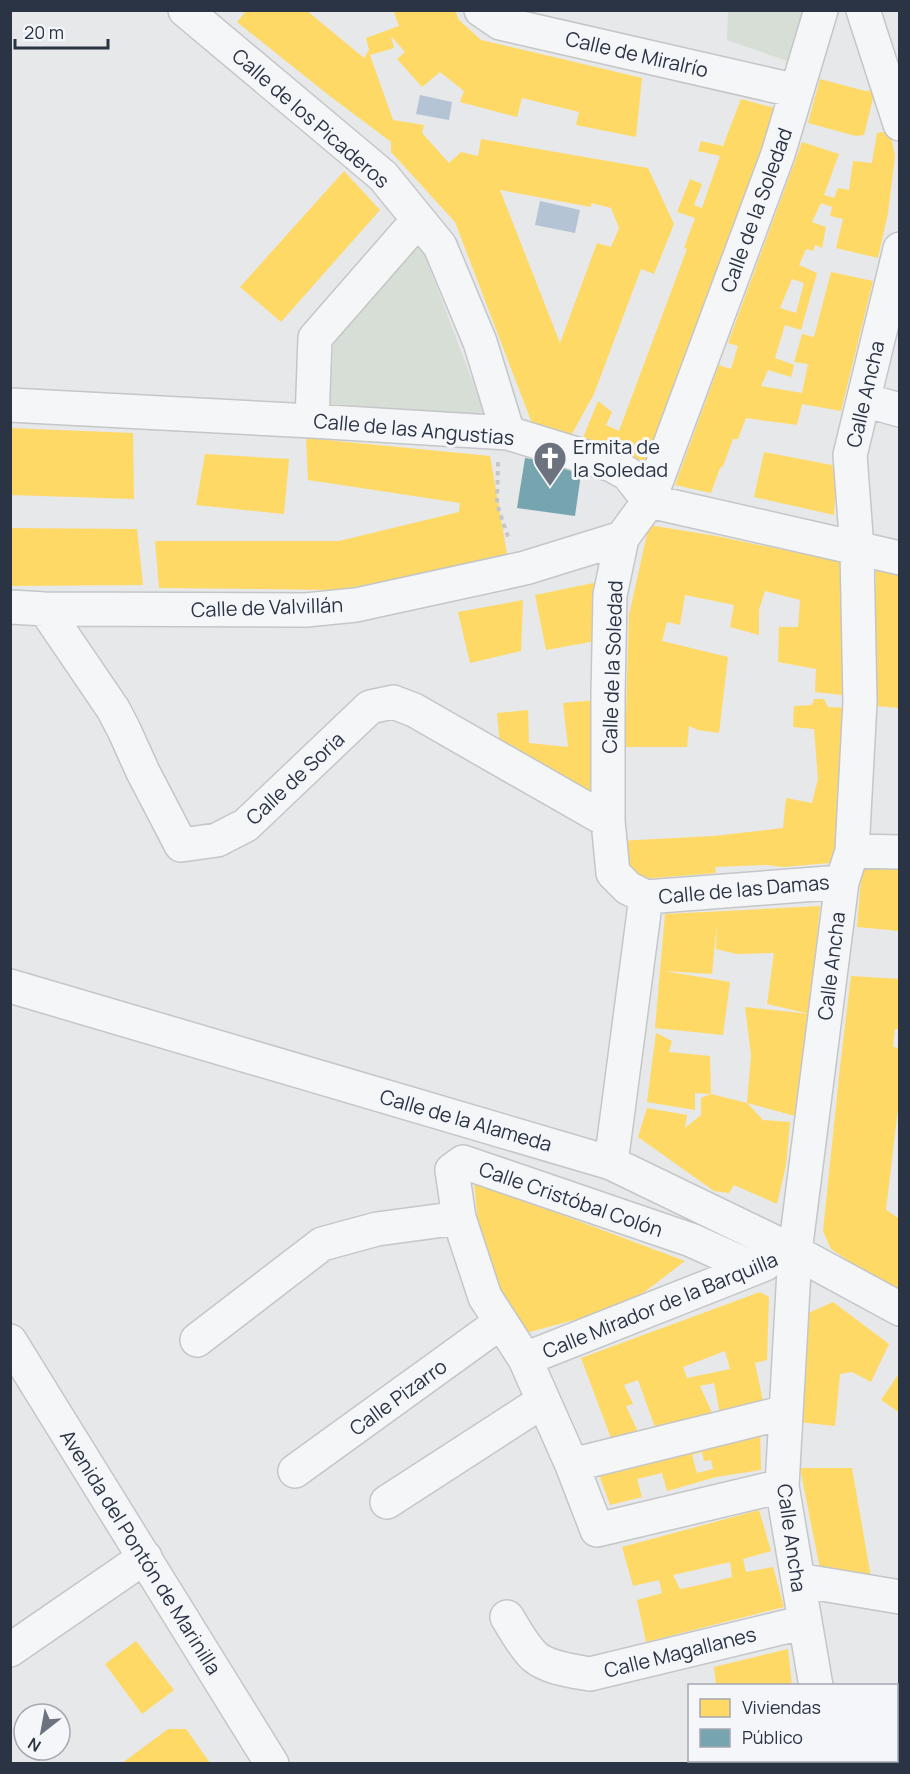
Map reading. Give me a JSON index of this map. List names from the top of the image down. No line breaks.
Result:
{"streets":{"street":["Calle de Miralrío","Calle de los Picaderos","Calle de la Soledad","Calle Ancha","Calle de las Angustias","Calle de Valvillán","Calle de Soria","Calle de las Damas","Calle de la Alameda","Calle Cristóbal Colón","Calle Mirador de la Barquilla","Calle Pizarro","Avenida del Pontón de Marinilla","Calle Magallanes"]},"crossings":[["Calle de Miralrío","Calle de la Soledad"],["Calle de los Picaderos","Calle de las Angustias"],["Calle de la Soledad","Calle de las Angustias"],["Calle de la Soledad","Calle de Valvillán"],["Calle de la Soledad","Calle de Soria"],["Calle de la Soledad","Calle de las Damas"],["Calle Ancha","Calle de las Damas"],["Calle Ancha","Calle de la Alameda"],["Calle Ancha","Calle Cristóbal Colón"],["Calle Ancha","Calle Mirador de la Barquilla"],["Calle Ancha","Calle Magallanes"],["Calle de Valvillán","Calle de Soria"],["Calle de la Alameda","Calle Mirador de la Barquilla"],["Calle Cristóbal Colón","Calle Mirador de la Barquilla"],["Calle Cristóbal Colón","Calle Pizarro"]],"places":{"church":["Ermita de la Soledad"]},"legend":["Viviendas","Público"],"scale_bar":"20 m","north":"bottom left"}
